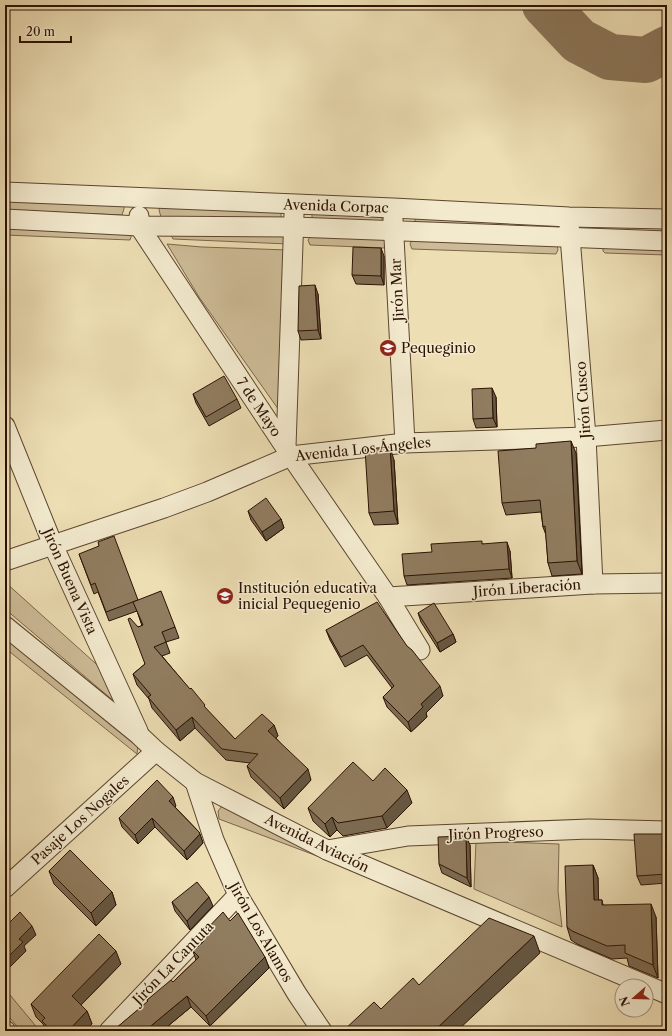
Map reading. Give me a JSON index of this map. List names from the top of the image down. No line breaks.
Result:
{"streets":{"street":["Avenida Corpac","Jirón Mar","Jirón Cusco","7 de Mayo","Avenida Los Ángeles","Jirón Buena Vista","Jirón Liberación","Pasaje Los Nogales","Jirón Progreso","Avenida Aviación","Jirón Los Alamos","Jirón La Cantuta"]},"crossings":[["Avenida Corpac","Jirón Mar"],["Avenida Corpac","Jirón Cusco"],["Avenida Corpac","7 de Mayo"],["Jirón Mar","Avenida Los Ángeles"],["Jirón Cusco","Avenida Los Ángeles"],["Jirón Cusco","Jirón Liberación"],["7 de Mayo","Avenida Los Ángeles"],["7 de Mayo","Jirón Liberación"],["Avenida Los Ángeles","Jirón Buena Vista"],["Jirón Buena Vista","Avenida Aviación"],["Pasaje Los Nogales","Avenida Aviación"],["Jirón Progreso","Avenida Aviación"],["Avenida Aviación","Jirón Los Alamos"],["Jirón Los Alamos","Jirón La Cantuta"]],"places":{"school or university":["Pequeginio","Institución educativa inicial Pequegenio"]},"scale_bar":"20 m","north":"left"}
